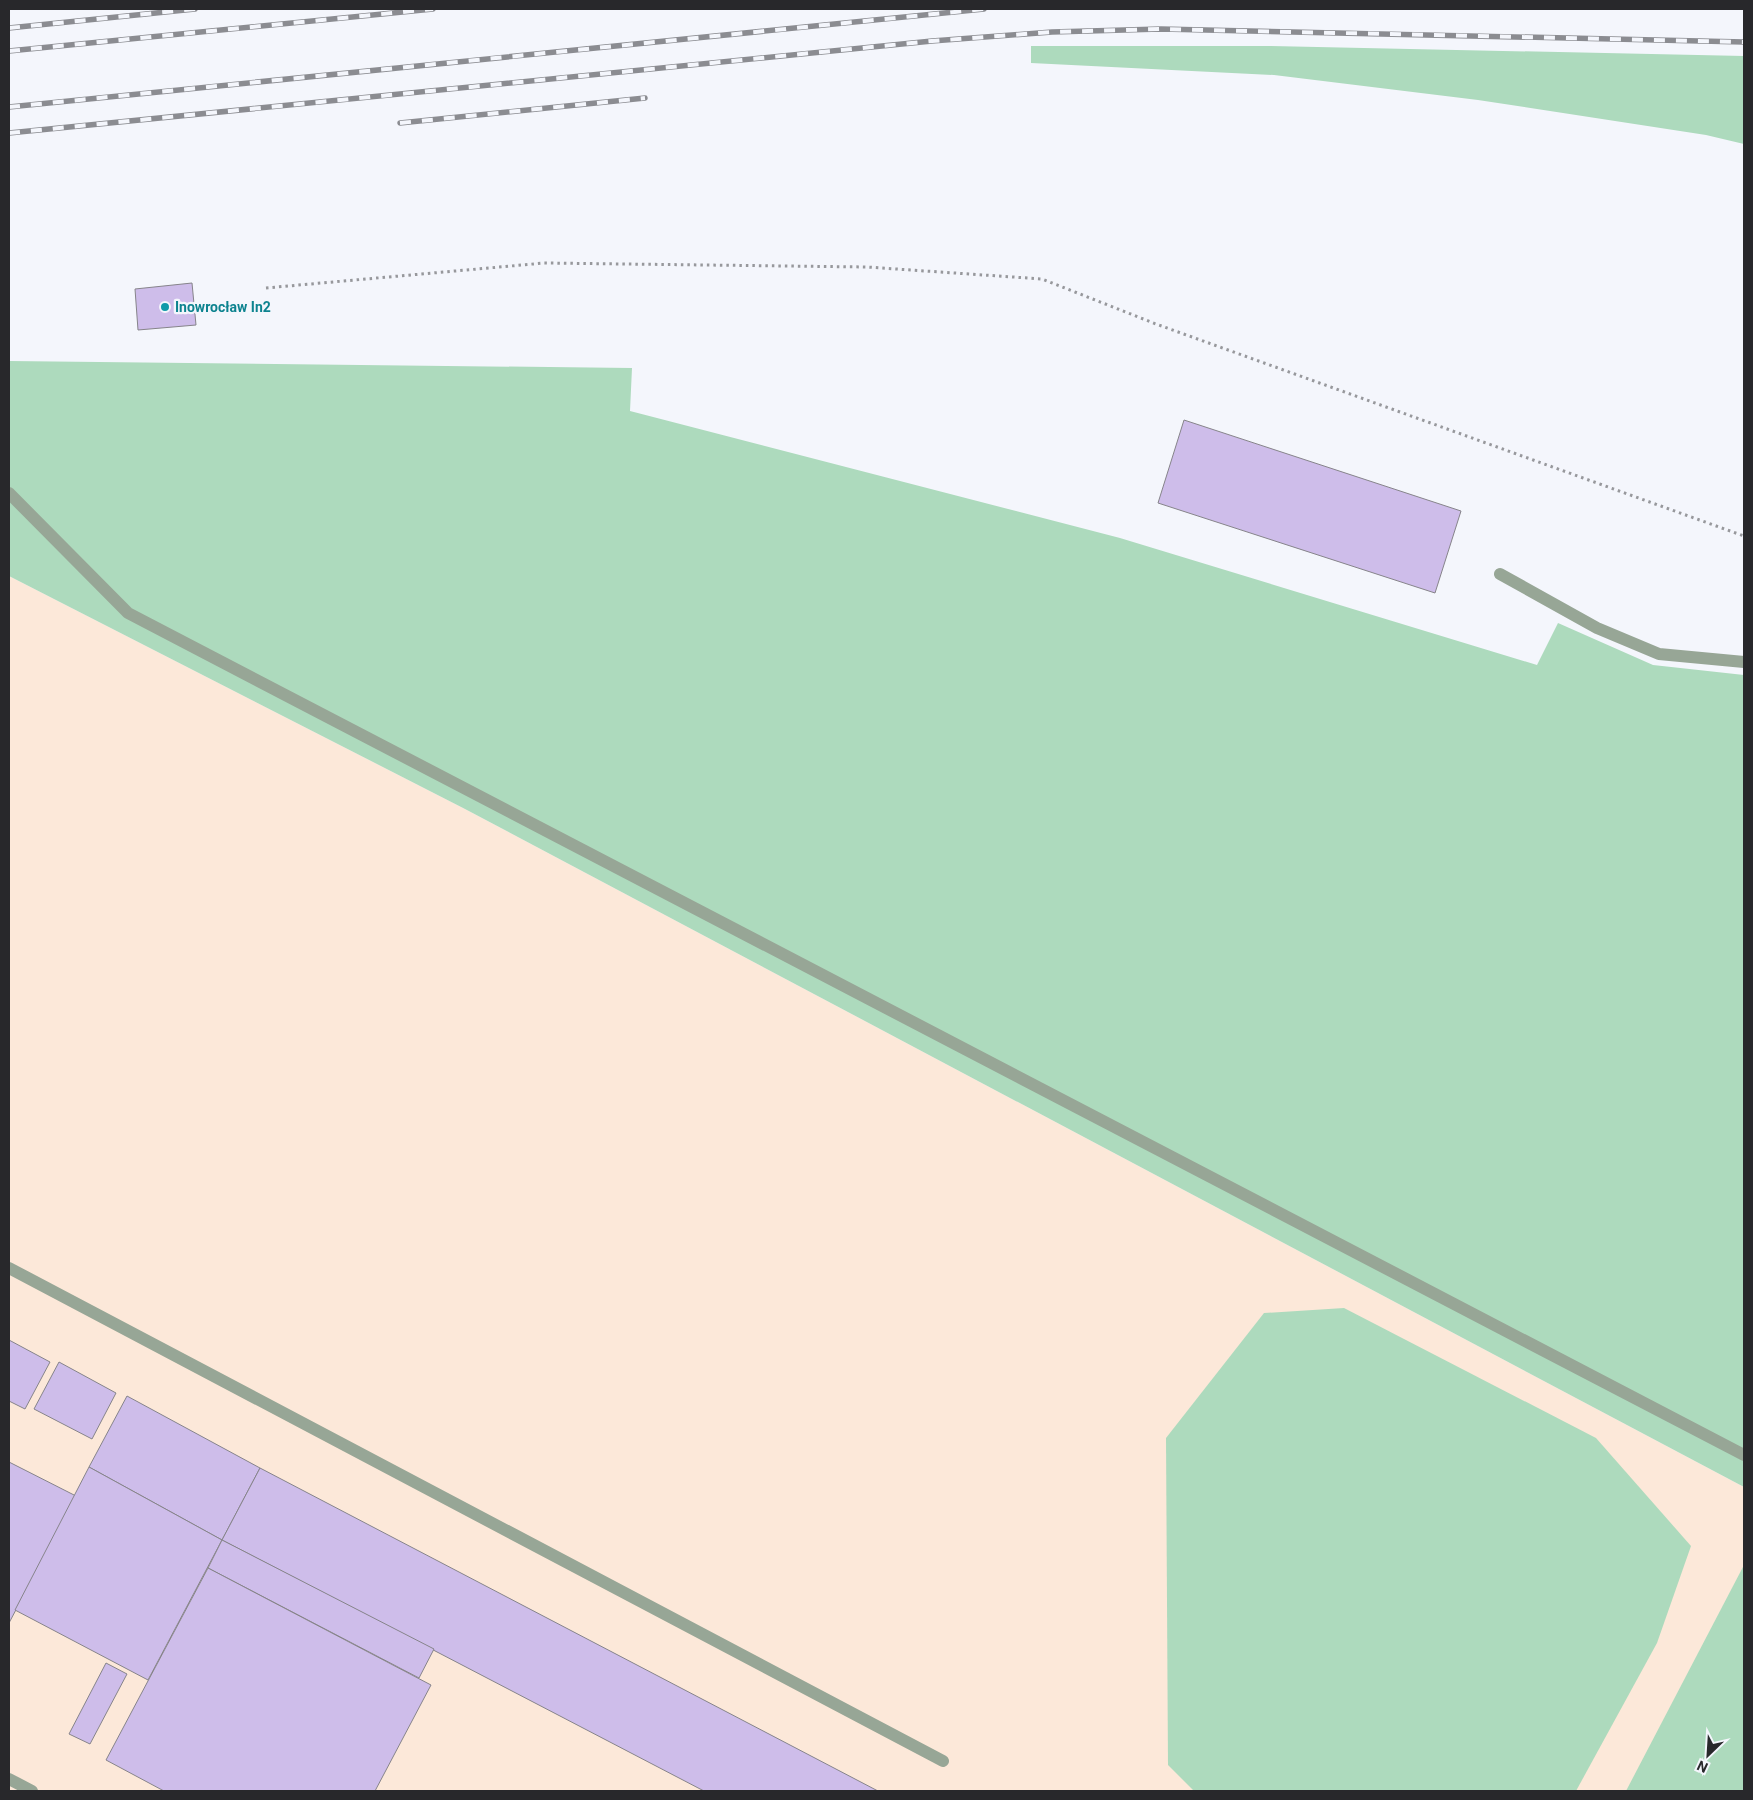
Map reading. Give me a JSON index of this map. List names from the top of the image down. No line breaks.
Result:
{"places":["Inowrocław In2"],"north":"bottom left"}
